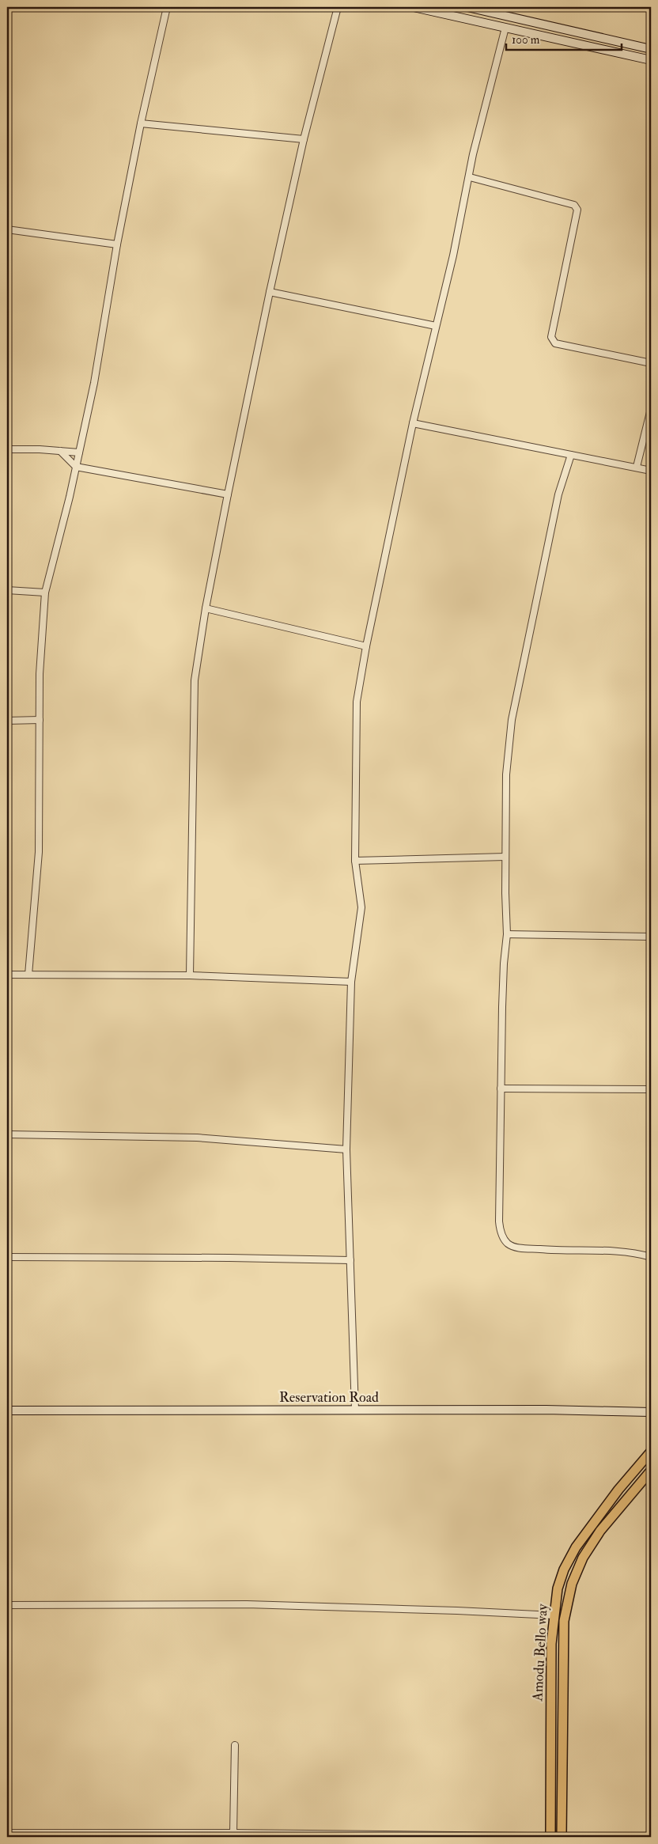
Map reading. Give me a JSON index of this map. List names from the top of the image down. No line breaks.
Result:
{"streets":{"main road":["Amodu Bello way"],"street":["Reservation Road"]},"scale_bar":"100 m"}
